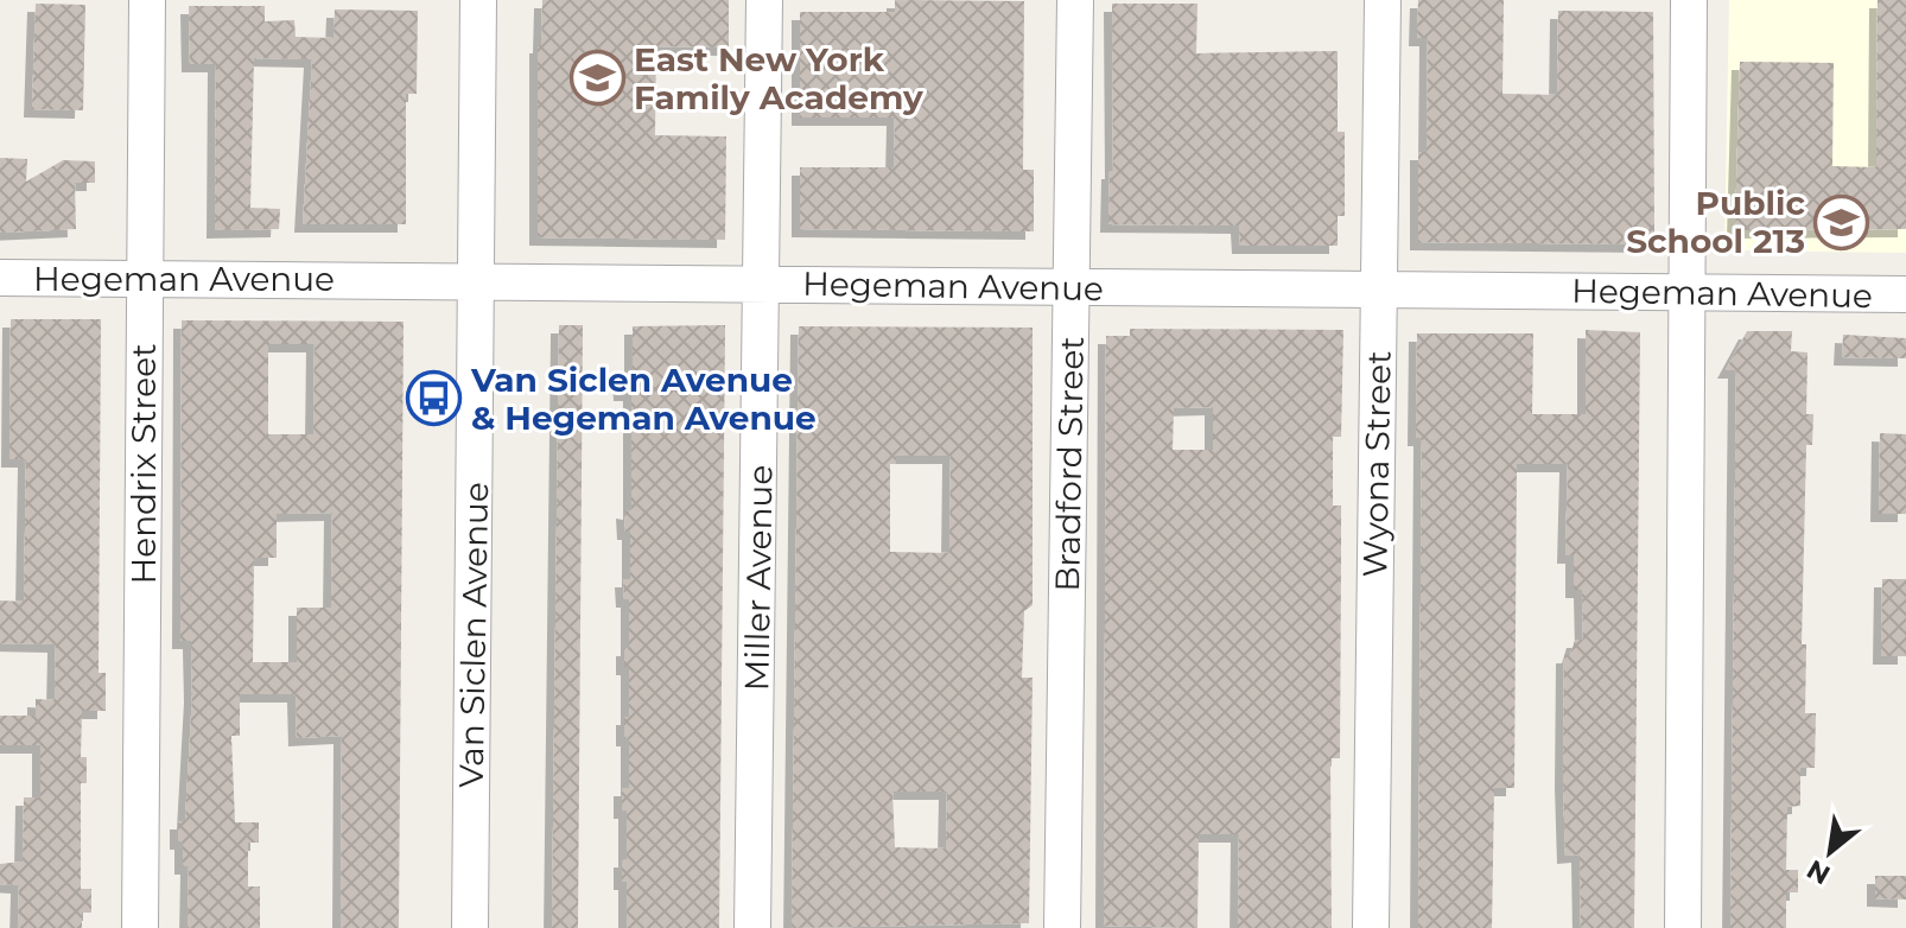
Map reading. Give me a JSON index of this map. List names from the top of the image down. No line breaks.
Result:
{"streets":{"street":["Hegeman Avenue","Hendrix Street","Bradford Street","Wyona Street","Miller Avenue","Van Siclen Avenue"]},"crossings":[["Hegeman Avenue","Hendrix Street"],["Hegeman Avenue","Bradford Street"],["Hegeman Avenue","Wyona Street"],["Hegeman Avenue","Miller Avenue"],["Hegeman Avenue","Van Siclen Avenue"]],"places":{"school or university":["East New York Family Academy","Public School 213"],"bus stop":["Van Siclen Avenue & Hegeman Avenue"]},"north":"bottom left"}
